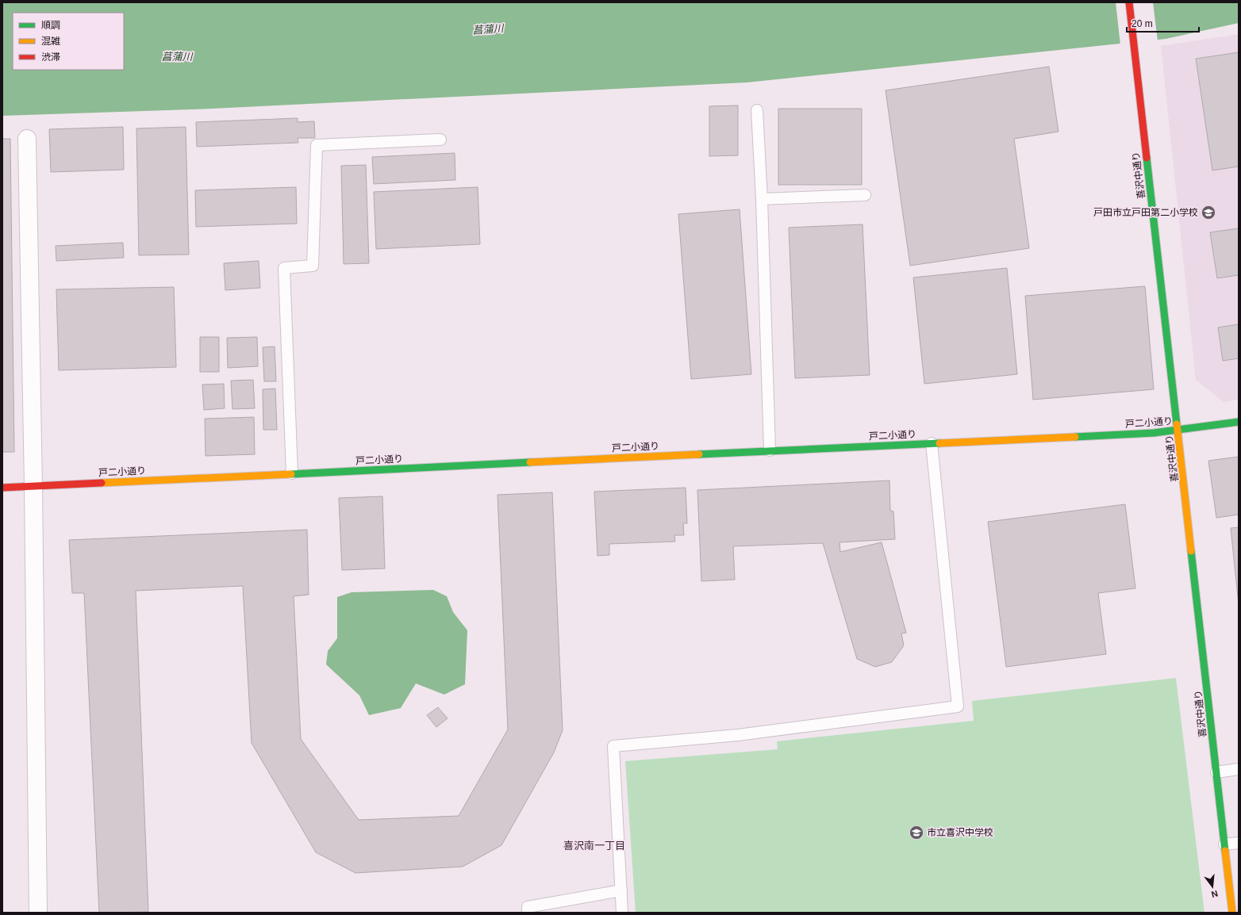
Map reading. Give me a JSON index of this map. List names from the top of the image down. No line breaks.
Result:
{"streets":{"street":["喜沢中通り","戸二小通り"]},"crossings":[["喜沢中通り","戸二小通り"]],"districts":["喜沢南一丁目"],"water":["菖蒲川"],"places":{"school or university":["戸田市立戸田第二小学校","市立喜沢中学校"]},"legend":["順調","混雑","渋滞"],"scale_bar":"20 m","north":"bottom"}
